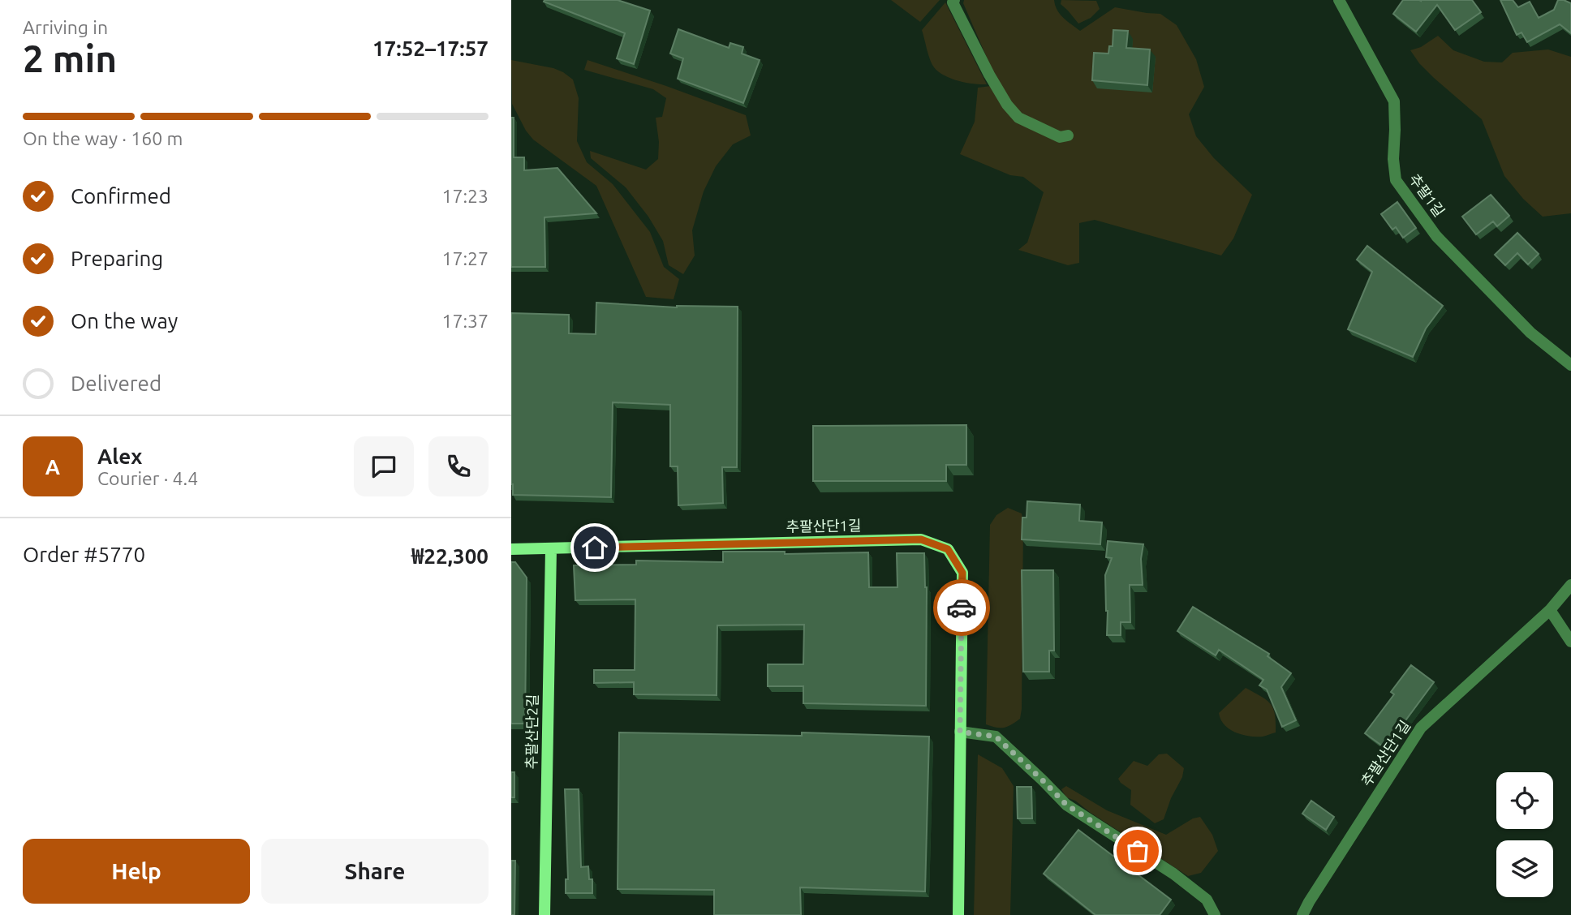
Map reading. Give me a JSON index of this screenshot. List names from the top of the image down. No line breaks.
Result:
{"streets":{"street":["추팔1길","추팔산단1길","추팔산단2길"]},"crossings":[["추팔산단1길","추팔산단2길"]],"page":{"heading":["2 min","Arriving in","17:52–17:57"],"panel":["Alex","Courier · 4.4","Order #5770","₩22,300"],"bar":"On the way · 160 m","list":[["Confirmed","17:23"],["Preparing","17:27"],["On the way","17:37"],"Delivered"],"round":"A","buttons":["Help","Share"]}}
